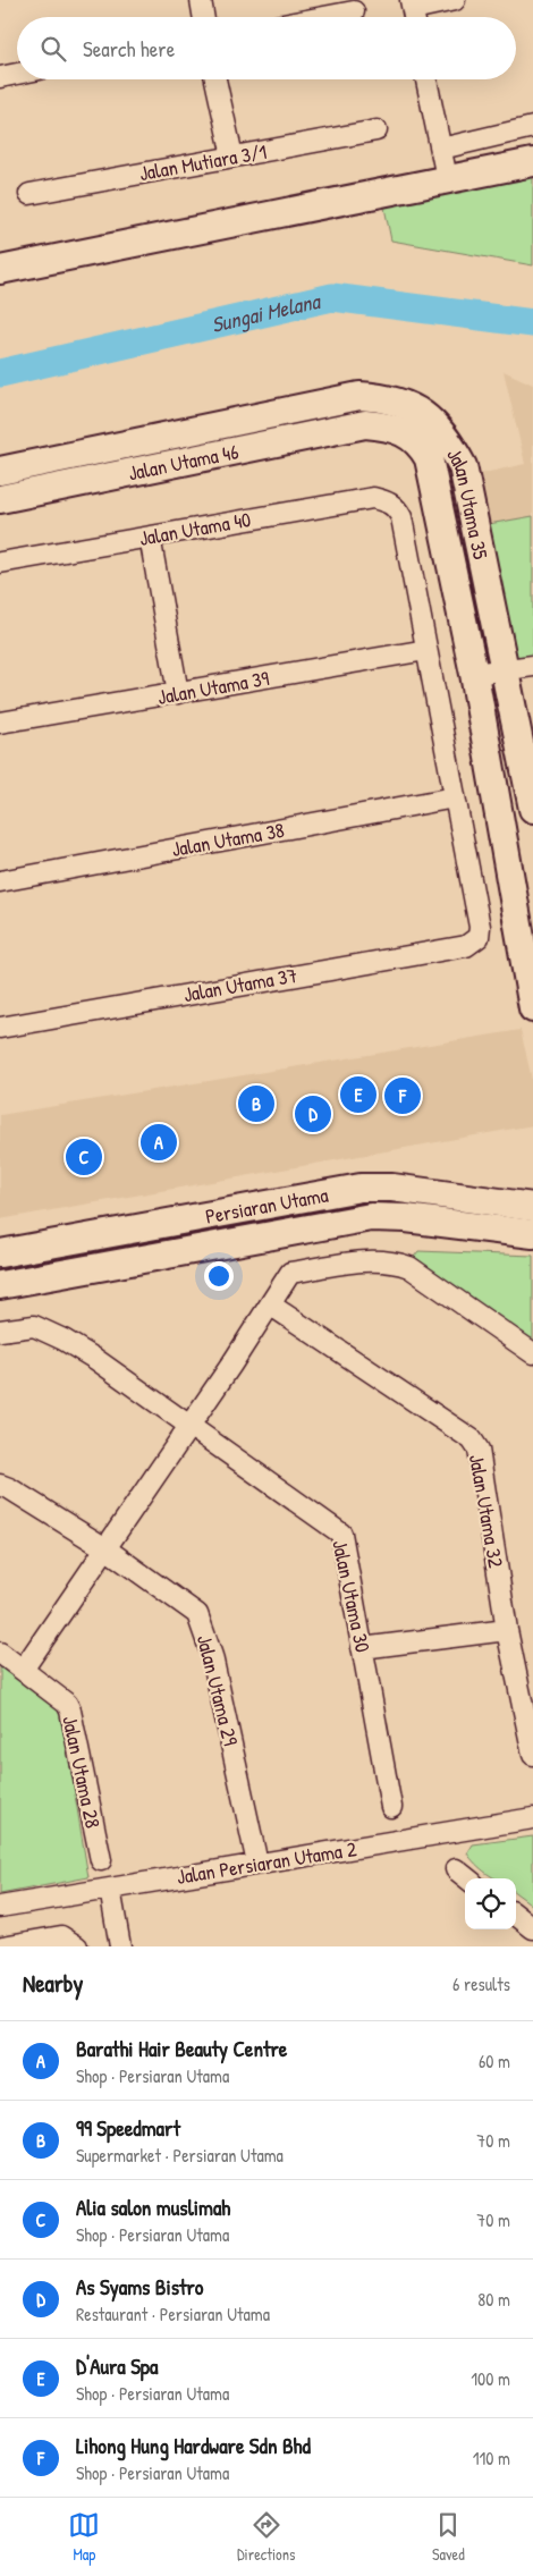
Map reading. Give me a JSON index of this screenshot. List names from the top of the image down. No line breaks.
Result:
{"streets":{"street":["Jalan Mutiara 3/1","Jalan Utama 46","Jalan Utama 35","Jalan Utama 40","Jalan Utama 39","Jalan Utama 38","Jalan Utama 37","Persiaran Utama","Jalan Utama 32","Jalan Utama 30","Jalan Utama 29","Jalan Utama 28","Jalan Persiaran Utama 2"]},"crossings":[["Jalan Utama 46","Jalan Utama 35"],["Jalan Utama 40","Jalan Utama 39"],["Jalan Utama 38","Jalan Utama 37"],["Jalan Utama 29","Jalan Persiaran Utama 2"]],"water":["Sungai Melana"],"page":{"search":"Search here","pins":["E","F","B","D","A","C"],"heading":["Nearby","6 results"],"list":[{"mark":"A","name":"Barathi Hair Beauty Centre","note":"Shop · Persiaran Utama","value":"60 m"},{"mark":"B","name":"99 Speedmart","note":"Supermarket · Persiaran Utama","value":"70 m"},{"mark":"C","name":"Alia salon muslimah","note":"Shop · Persiaran Utama","value":"70 m"},{"mark":"D","name":"As Syams Bistro","note":"Restaurant · Persiaran Utama","value":"80 m"},{"mark":"E","name":"D'Aura Spa","note":"Shop · Persiaran Utama","value":"100 m"},{"mark":"F","name":"Lihong Hung Hardware Sdn Bhd","note":"Shop · Persiaran Utama","value":"110 m"}],"nav":["Map","Directions","Saved"]}}
